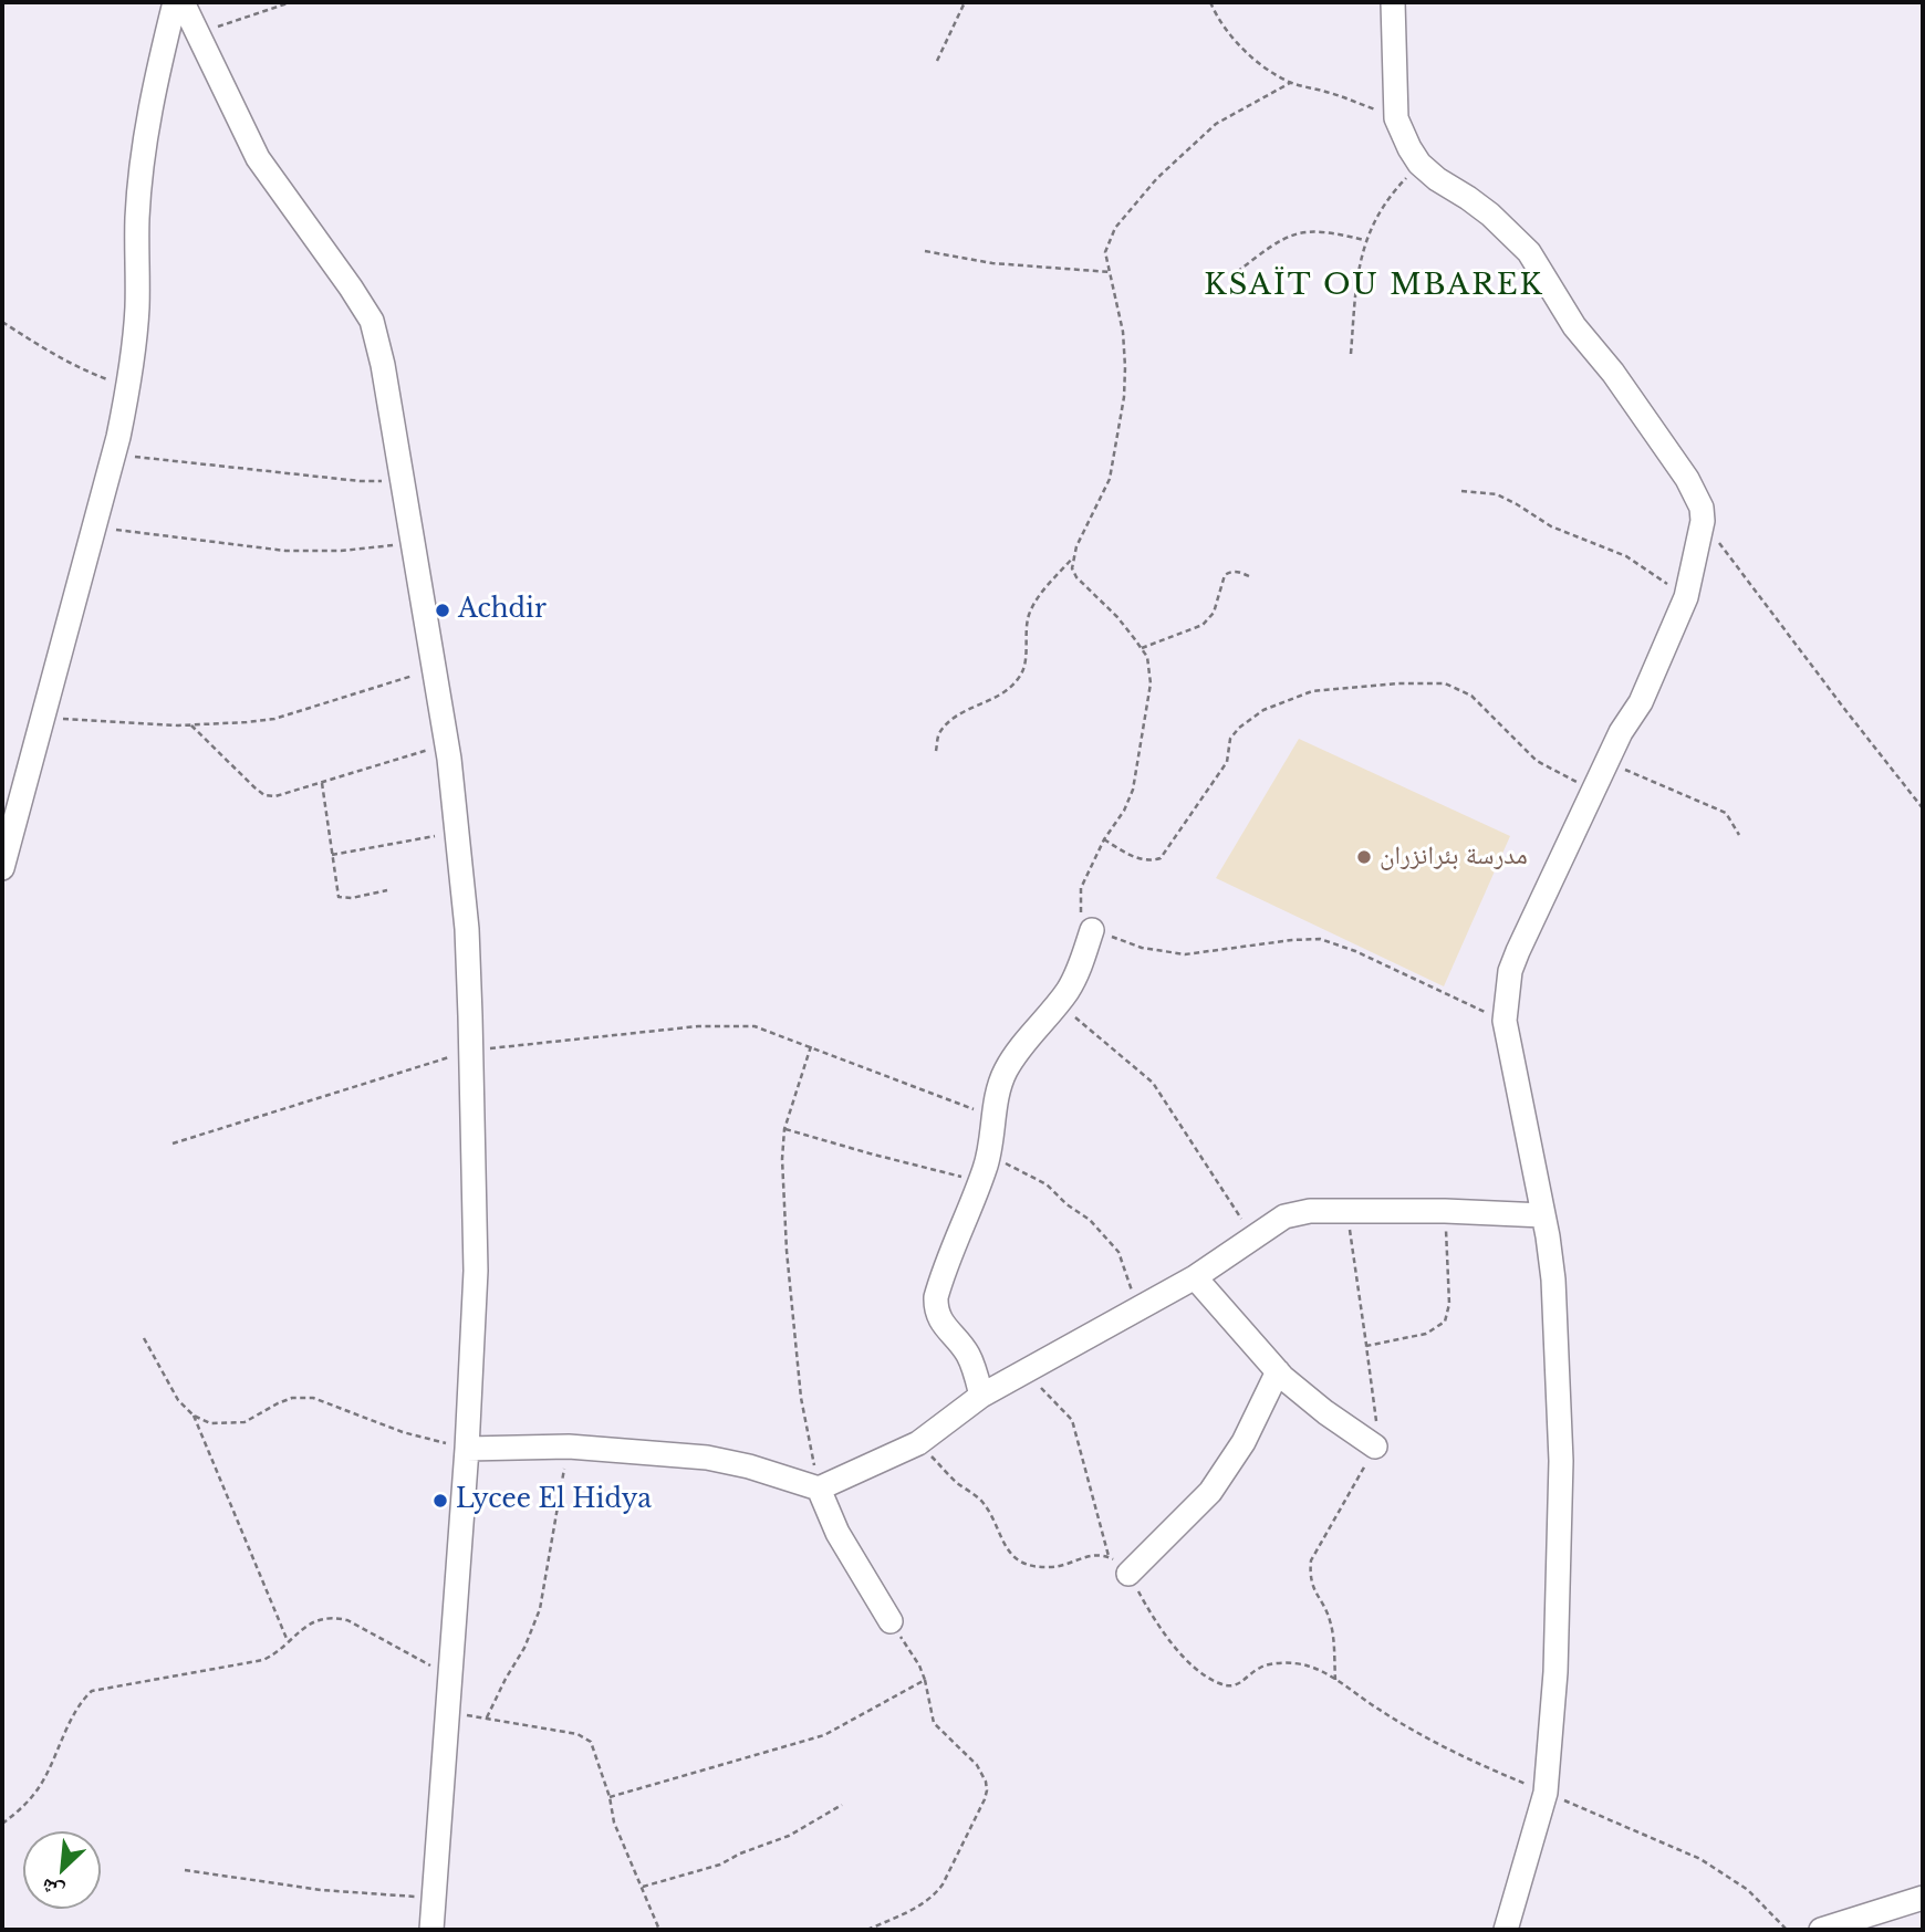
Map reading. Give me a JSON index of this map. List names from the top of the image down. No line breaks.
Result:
{"districts":["KSAÏT OU MBAREK"],"places":["Achdir","مدرسة بئرانزران","Lycee El Hidya"],"north":"bottom left"}
